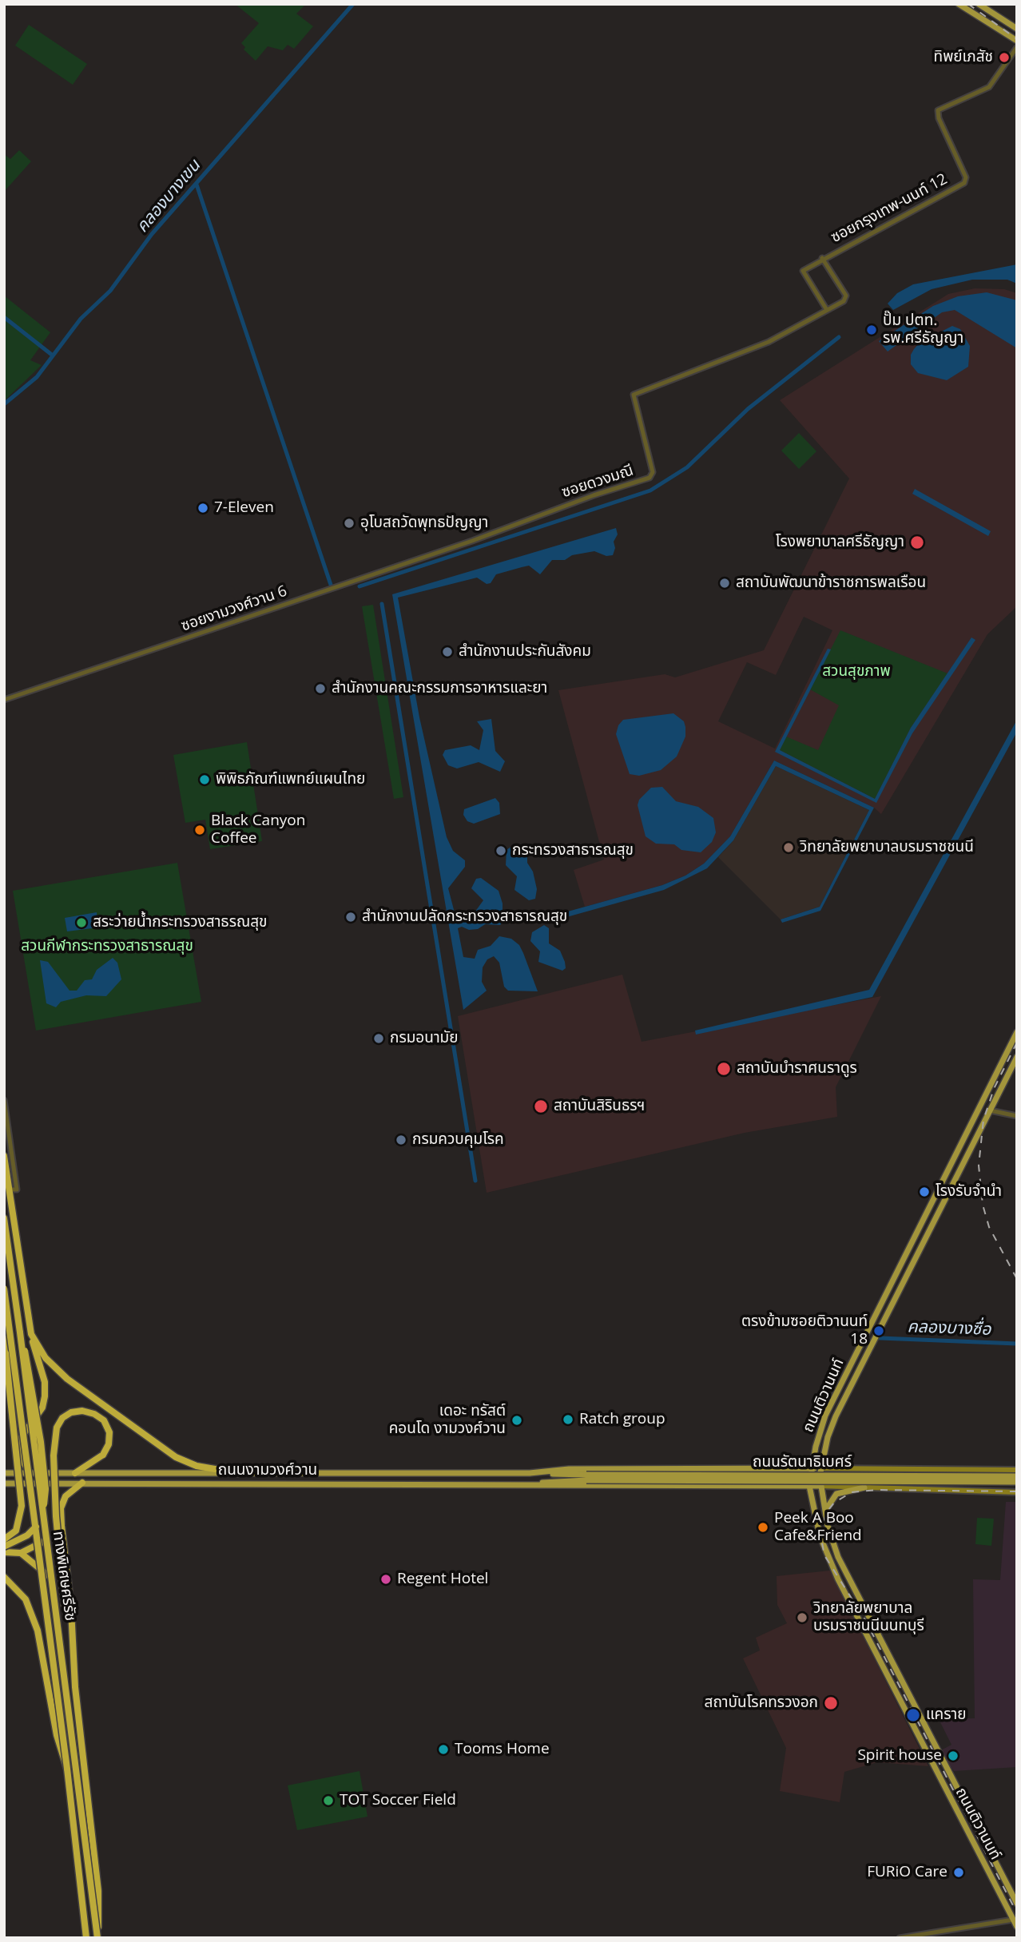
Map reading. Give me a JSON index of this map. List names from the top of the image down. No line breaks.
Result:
{"streets":{"highway":["ทางพิเศษศรีรัช"],"main road":["ถนนติวานนท์","ถนนรัตนาธิเบศร์","ถนนงามวงศ์วาน"],"street":["ซอยกรุงเทพ-นนท์ 12","ซอยดวงมณี","ซอยงามวงศ์วาน 6"]},"crossings":[["ซอยกรุงเทพ-นนท์ 12","ซอยดวงมณี"],["ซอยดวงมณี","ซอยงามวงศ์วาน 6"],["ถนนติวานนท์","ถนนรัตนาธิเบศร์"],["ถนนติวานนท์","ถนนงามวงศ์วาน"],["ถนนรัตนาธิเบศร์","ถนนงามวงศ์วาน"]],"water":["คลองบางเขน","คลองบางซื่อ"],"parks":["สวนสุขภาพ","สวนกีฬากระทรวงสาธารณสุข"],"places":["ทิพย์เภสัช","ปั๊ม ปตท. รพ.ศรีธัญญา","7-Eleven","อุโบสถวัดพุทธปัญญา","โรงพยาบาลศรีธัญญา","สถาบันพัฒนาข้าราชการพลเรือน","สำนักงานประกันสังคม","สำนักงานคณะกรรมการอาหารและยา","พิพิธภัณฑ์แพทย์แผนไทย","Black Canyon Coffee","วิทยาลัยพยาบาลบรมราชชนนี","กระทรวงสาธารณสุข","สำนักงานปลัดกระทรวงสาธารณสุข","สระว่ายน้ำกระทรวงสาธรณสุข","กรมอนามัย","สถาบันบำราศนราดูร","สถาบันสิรินธรฯ","กรมควบคุมโรค","โรงรับจำนำ","ตรงข้ามซอยติวานนท์ 18","Ratch group","เดอะ ทรัสต์ คอนโด งามวงศ์วาน","Peek A Boo Cafe&Friend","Regent Hotel","วิทยาลัยพยาบาล บรมราชนนีนนทบุรี","สถาบันโรคทรวงอก","แคราย","Tooms Home","Spirit house","TOT Soccer Field","FURiO Care"]}
